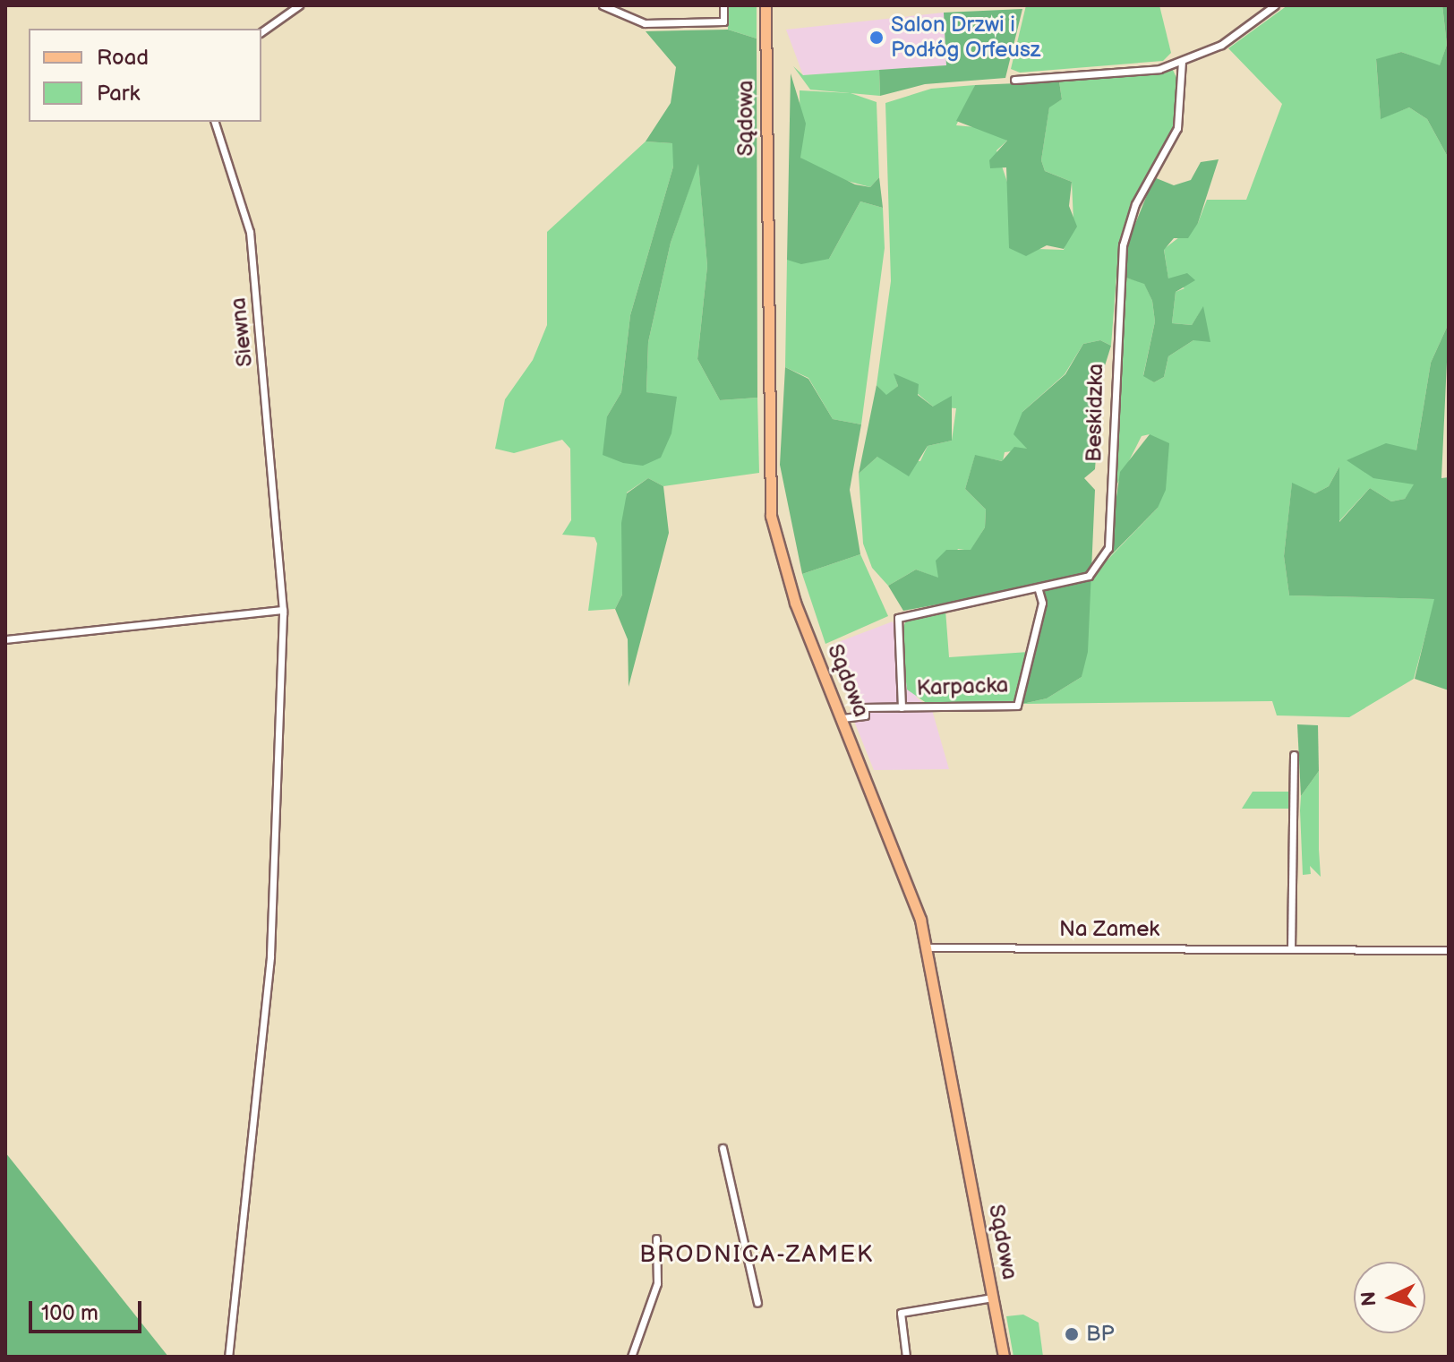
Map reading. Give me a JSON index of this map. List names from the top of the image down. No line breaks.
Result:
{"streets":{"main road":["Sądowa"],"street":["Siewna","Beskidzka","Karpacka","Na Zamek"]},"crossings":[["Sądowa","Karpacka"],["Sądowa","Na Zamek"],["Beskidzka","Karpacka"]],"districts":["BRODNICA-ZAMEK"],"places":["Salon Drzwi i Podłóg Orfeusz","BP"],"legend":["Road","Park"],"scale_bar":"100 m","north":"left"}
